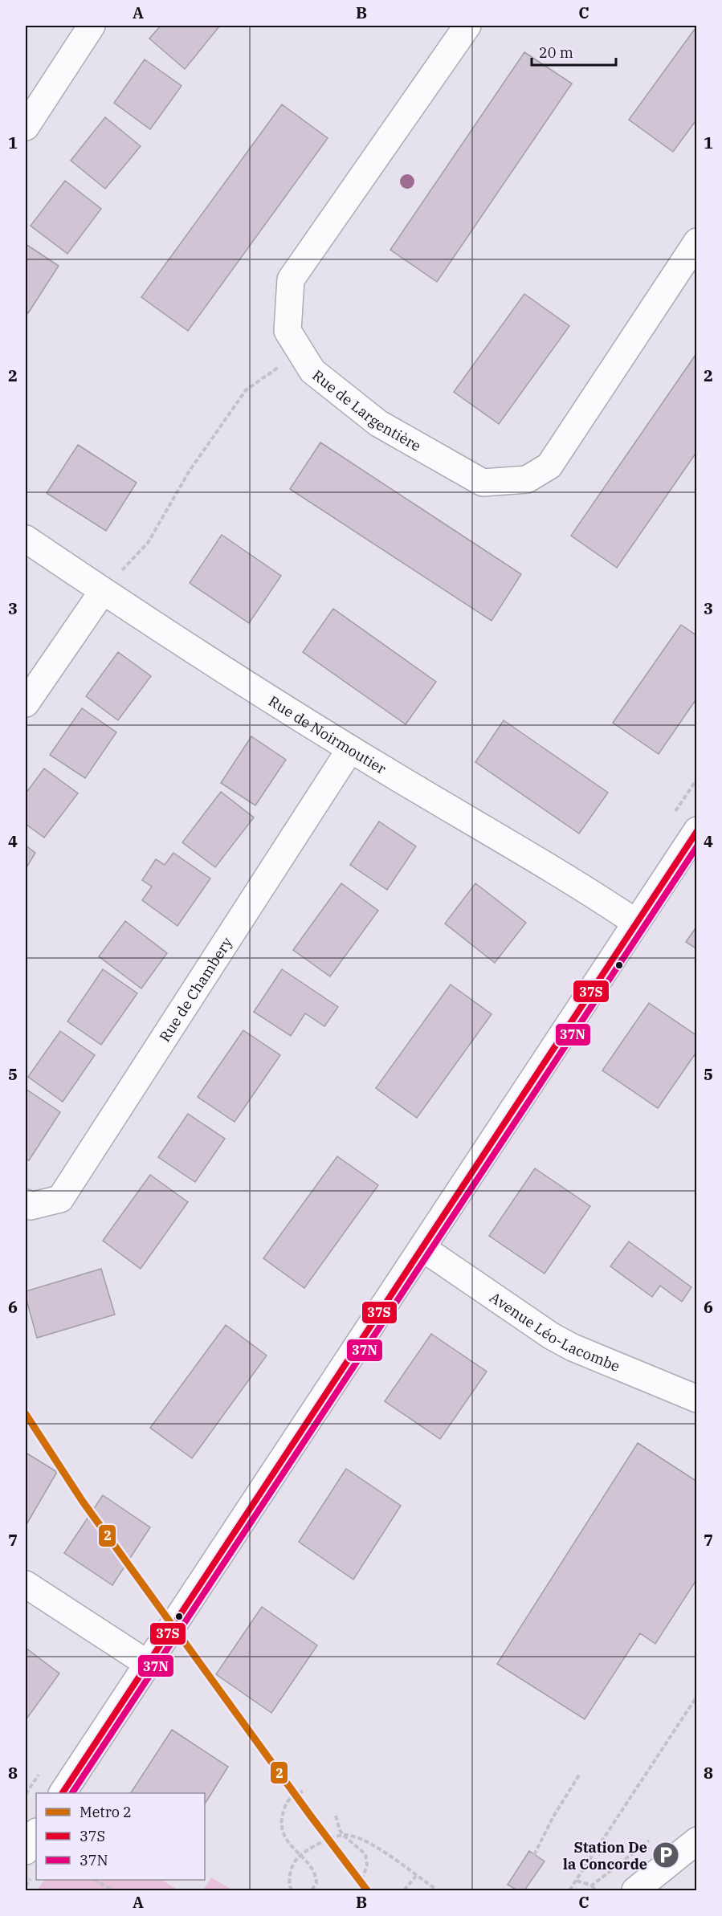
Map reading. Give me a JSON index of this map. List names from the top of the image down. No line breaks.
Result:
{"streets":{"street":["Rue de Largentière","Rue de Noirmoutier","Rue de Chambery","Avenue Léo-Lacombe"]},"crossings":[["Rue de Noirmoutier","Rue de Chambery"]],"places":{"parking":["Station De la Concorde"]},"lines":["transit line 37S","transit line 37N","metro line 2"],"legend":["Metro 2","37S","37N"],"scale_bar":"20 m","grid":{"columns":["A","B","C"],"rows":["1","2","3","4","5","6","7","8"]}}
